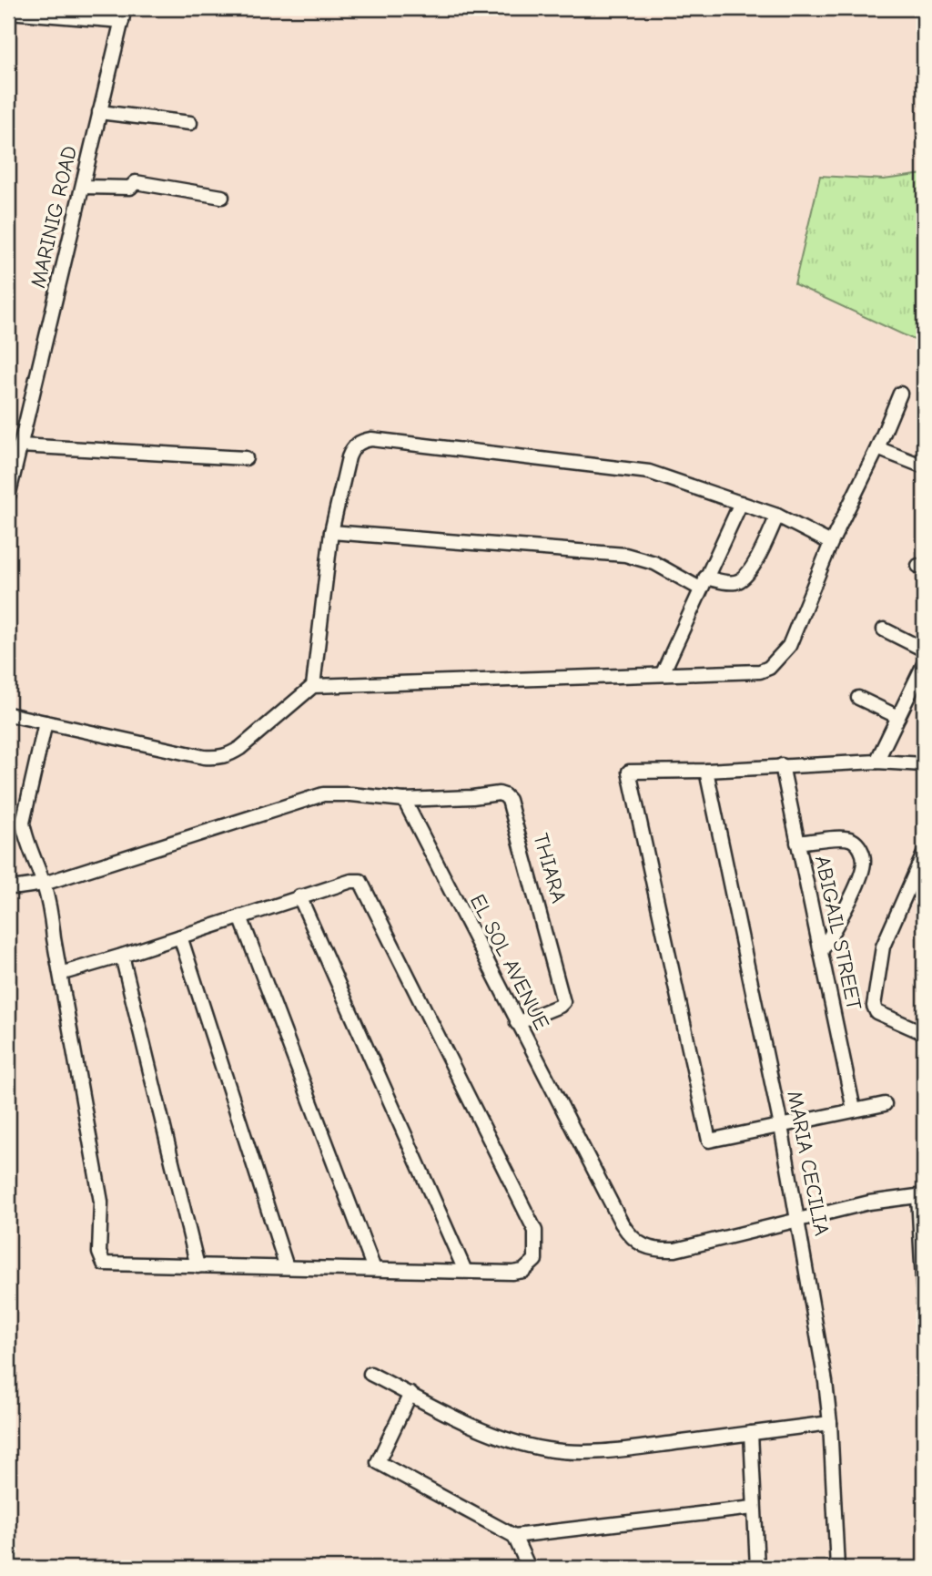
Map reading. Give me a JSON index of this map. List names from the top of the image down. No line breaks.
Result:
{"streets":{"street":["MARINIG ROAD","THIARA","ABIGAIL STREET","EL SOL AVENUE","MARIA CECILIA"]},"crossings":[["THIARA","EL SOL AVENUE"],["EL SOL AVENUE","MARIA CECILIA"]]}
